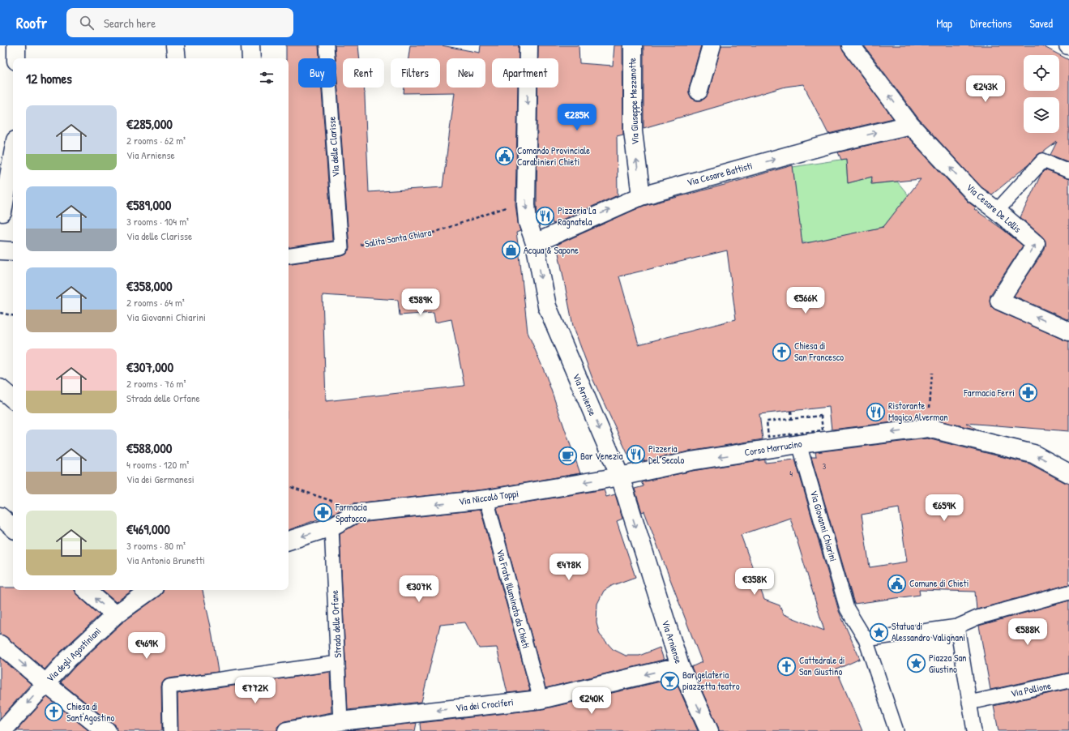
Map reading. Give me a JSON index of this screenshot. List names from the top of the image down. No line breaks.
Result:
{"streets":{"street":["Via Giuseppe Mezzanotte","Via delle Clarisse","Via Cesare Battisti","Via Cesare De Lollis","Via Arniense","Corso Marrucino","Via Niccolò Toppi","Via Giovanni Chiarini","Via Frate Illuminato da Chieti","Strada delle Orfane","Via degli Agostiniani","Via Pollione","Via dei Crociferi"],"path":["Salita Santa Chiara"]},"crossings":[["Via Giuseppe Mezzanotte","Via Cesare Battisti"],["Via delle Clarisse","Salita Santa Chiara"],["Via Cesare Battisti","Via Cesare De Lollis"],["Via Cesare Battisti","Via Arniense"],["Salita Santa Chiara","Via Arniense"],["Via Arniense","Corso Marrucino"],["Via Arniense","Via Niccolò Toppi"],["Via Arniense","Via dei Crociferi"],["Corso Marrucino","Via Niccolò Toppi"],["Corso Marrucino","Via Giovanni Chiarini"],["Via Niccolò Toppi","Via Frate Illuminato da Chieti"],["Via Frate Illuminato da Chieti","Via dei Crociferi"],["Strada delle Orfane","Via dei Crociferi"]],"one_way":["Via Cesare Battisti","Via Cesare De Lollis","Via Arniense","Corso Marrucino","Via Niccolò Toppi","Via dei Crociferi"],"places":{"public building":["Comando Provinciale Carabinieri Chieti","Comune di Chieti"],"restaurant":["Pizzeria La Ragnatela","Ristorante Magico Alverman","Pizzeria Del Secolo"],"shop":["Acqua & Sapone"],"church":["Chiesa di San Francesco","Cattedrale di San Giustino","Chiesa di Sant'Agostino"],"pharmacy":["Farmacia Ferri","Farmacia Spatocco"],"cafe":["Bar Venezia"],"place":["Statua di Alessandro Valignani","Piazza San Giustino"],"bar":["Bar gelateria piazzetta teatro"]},"house_numbers":["3","4"],"page":{"header":"Roofr","search":"Search here","nav":["Map","Directions","Saved"],"chip":["Buy","Rent","Filters","New","Apartment"],"heading":"12 homes","price":["€243K","€285K","€566K","€589K","€659K","€478K","€358K","€307K","€588K","€469K","€772K","€240K"],"list":[{"name":"€285,000","note":"2 rooms · 62 m² · Via Arniense"},{"name":"€589,000","note":"3 rooms · 104 m² · Via delle Clarisse"},{"name":"€358,000","note":"2 rooms · 64 m² · Via Giovanni Chiarini"},{"name":"€307,000","note":"2 rooms · 76 m² · Strada delle Orfane"},{"name":"€588,000","note":"4 rooms · 120 m² · Via dei Germanesi"},{"name":"€469,000","note":"3 rooms · 80 m² · Via Antonio Brunetti"}]}}
